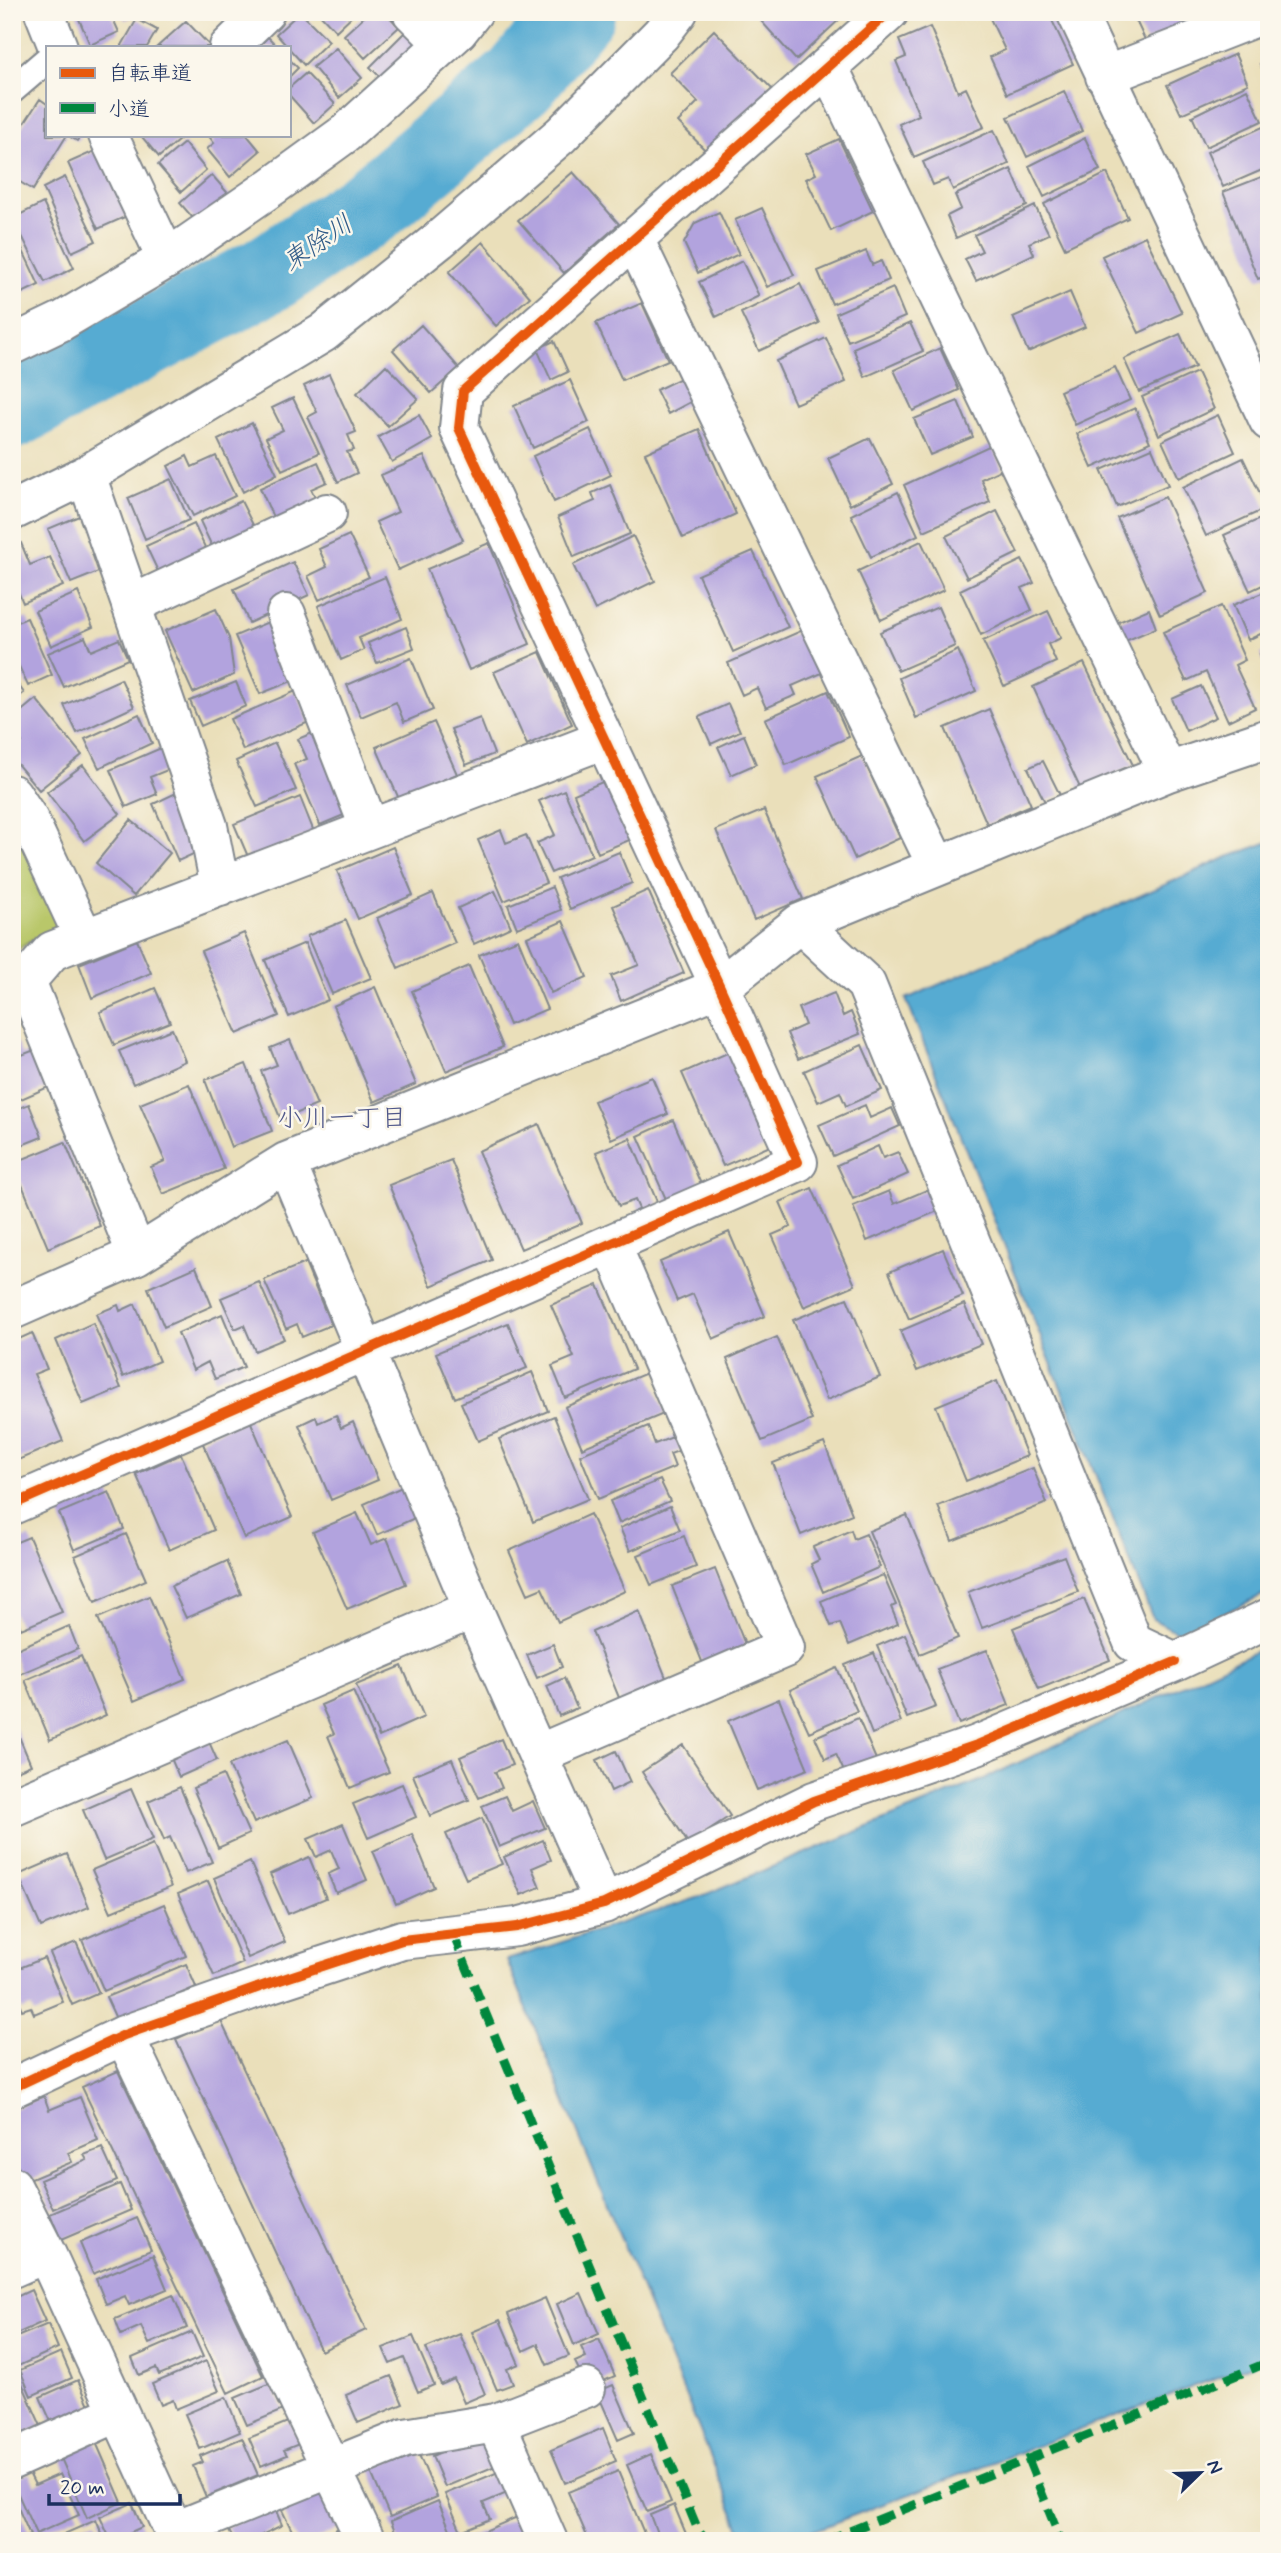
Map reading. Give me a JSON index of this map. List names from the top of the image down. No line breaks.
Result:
{"districts":["小川一丁目"],"water":["東除川"],"legend":["自転車道","小道"],"scale_bar":"20 m","north":"top right"}
